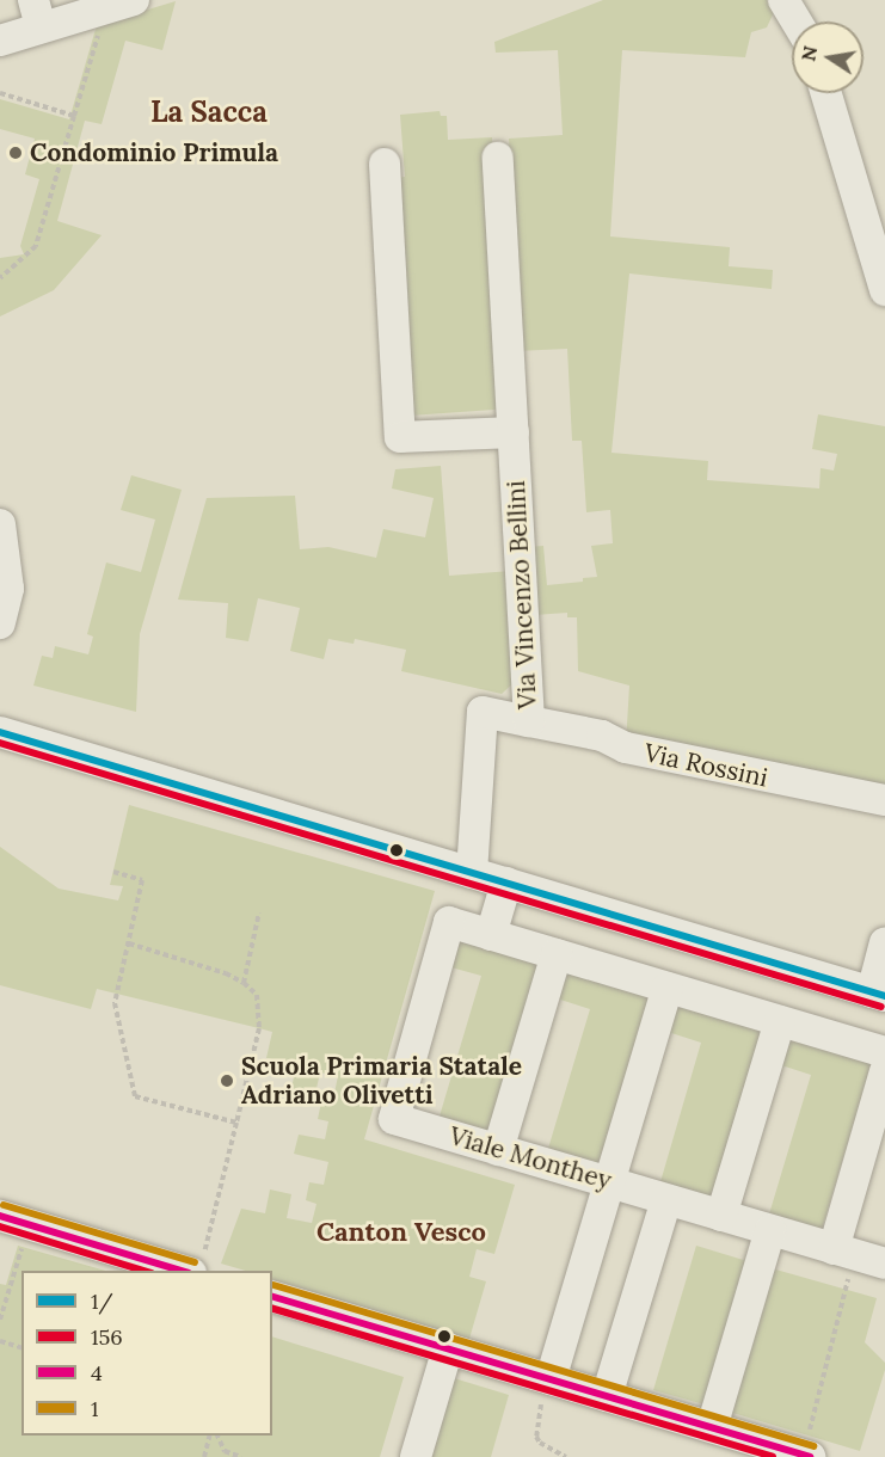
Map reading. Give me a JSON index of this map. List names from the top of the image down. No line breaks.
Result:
{"streets":{"street":["Via Vincenzo Bellini","Via Rossini","Viale Monthey"]},"crossings":[["Via Vincenzo Bellini","Via Rossini"]],"districts":["La Sacca","Canton Vesco"],"places":["Condominio Primula","Scuola Primaria Statale Adriano Olivetti"],"lines":["transit line 1/","transit line 156","transit line 1","transit line 4"],"legend":["1/","156","4","1"],"north":"left"}
